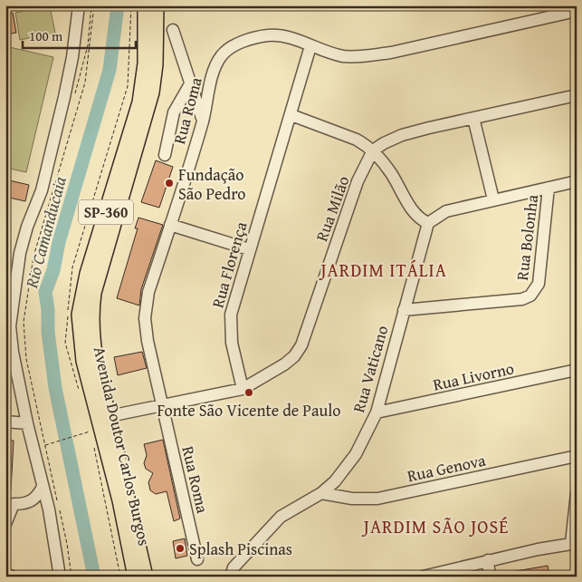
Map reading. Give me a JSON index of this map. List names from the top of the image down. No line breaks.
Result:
{"streets":{"main road":["SP-360","Avenida Doutor Carlos Burgos"],"street":["Rua Roma","Rua Milão","Rua Bolonha","Rua Florença","Rua Vaticano","Rua Livorno","Rua Genova"]},"crossings":[["Rua Roma","Rua Milão"],["Rua Roma","Rua Florença"],["Rua Milão","Rua Florença"],["Rua Milão","Avenida Doutor Carlos Burgos"],["Rua Bolonha","Rua Vaticano"],["Rua Vaticano","Rua Livorno"],["Rua Vaticano","Rua Genova"]],"districts":["JARDIM ITÁLIA","JARDIM SÃO JOSÉ"],"water":["Rio Camanducaia"],"places":["Fundação São Pedro","Fonte São Vicente de Paulo","Splash Piscinas"],"scale_bar":"100 m"}
